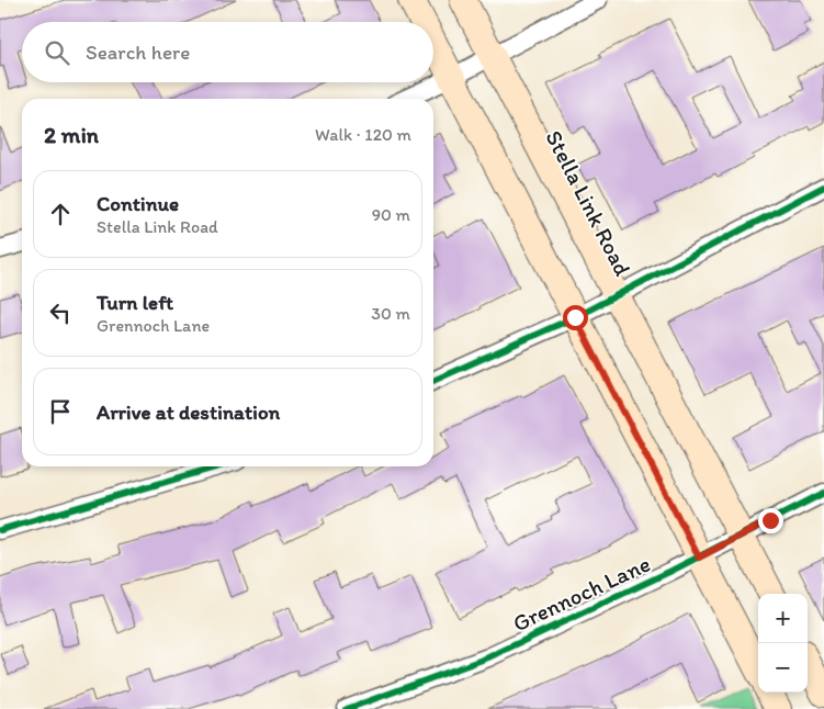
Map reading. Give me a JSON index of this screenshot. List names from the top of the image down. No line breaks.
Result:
{"streets":{"main road":["Stella Link Road"],"street":["Grennoch Lane"]},"crossings":[["Stella Link Road","Grennoch Lane"]],"page":{"search":"Search here","heading":["2 min","Walk · 120 m"],"list":[["Continue","Stella Link Road","90 m"],["Turn left","Grennoch Lane","30 m"],"Arrive at destination"],"map_buttons":["+","−"]}}
